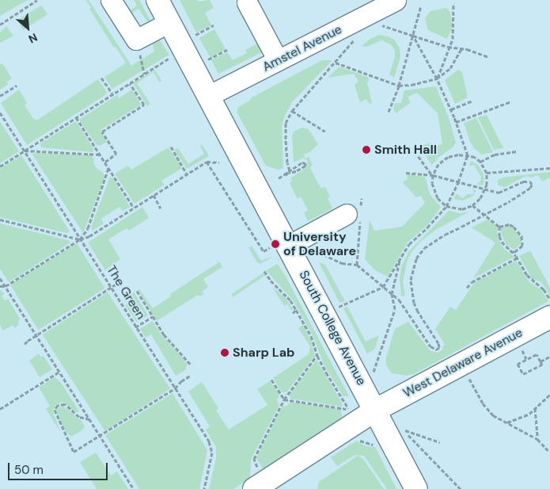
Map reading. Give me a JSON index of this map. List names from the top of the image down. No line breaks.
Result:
{"streets":{"main road":["South College Avenue","West Delaware Avenue"],"street":["Amstel Avenue"],"path":["The Green"]},"crossings":[["Amstel Avenue","South College Avenue"],["South College Avenue","West Delaware Avenue"]],"places":["Smith Hall","University of Delaware","Sharp Lab"],"scale_bar":"50 m","north":"bottom right"}
